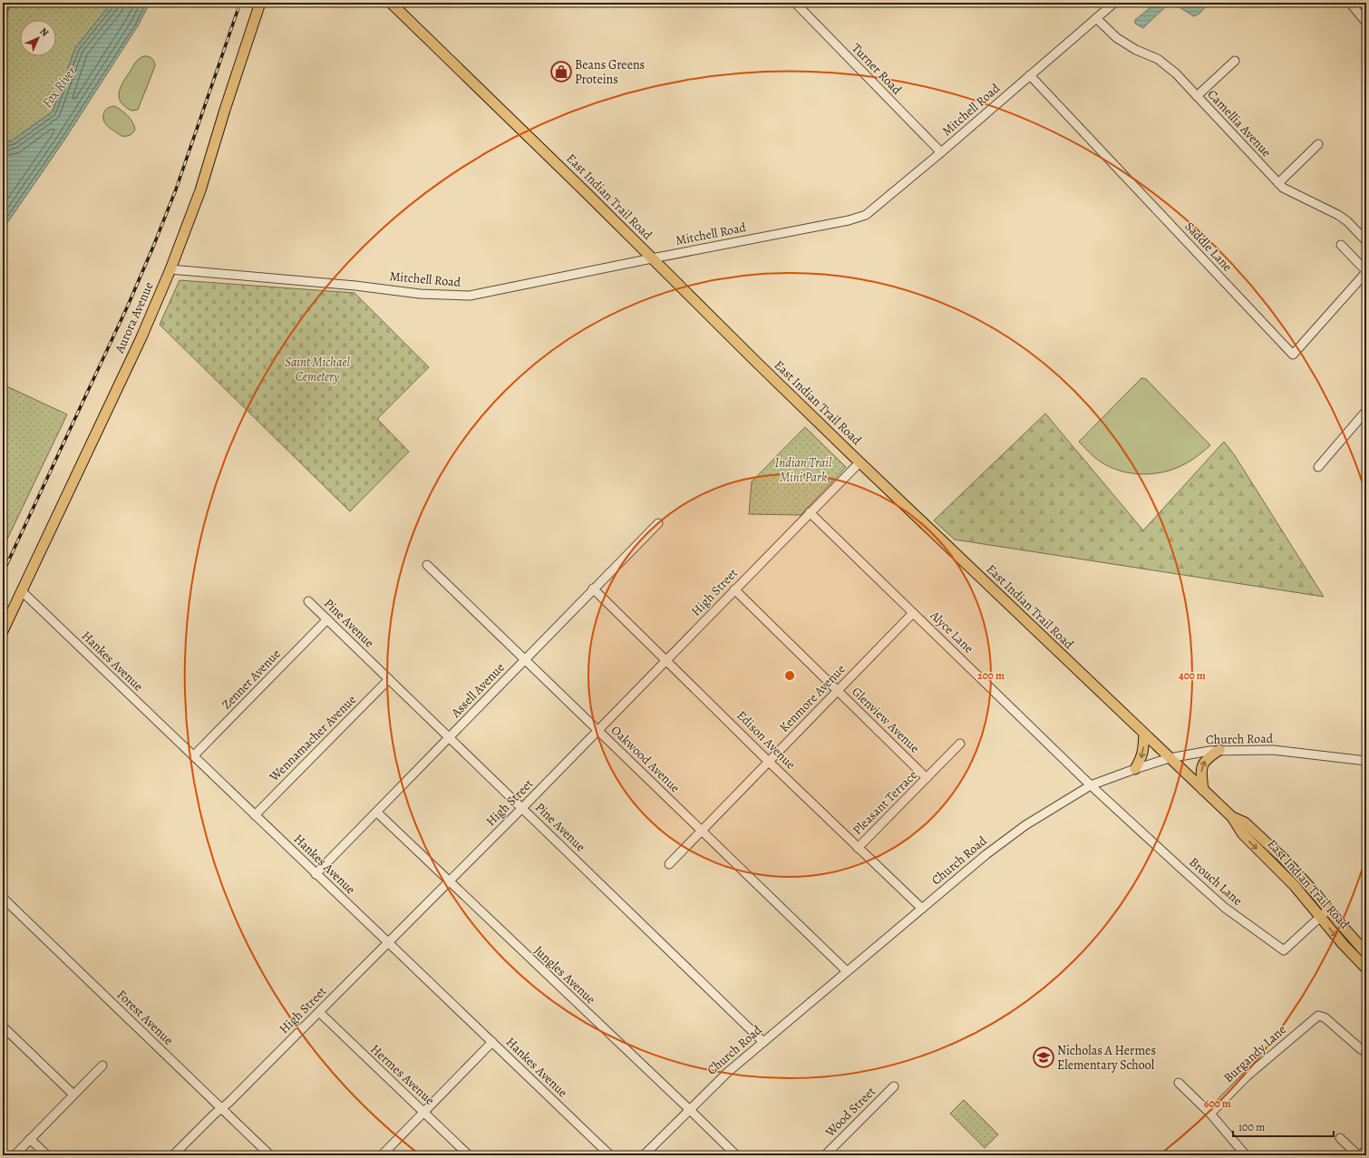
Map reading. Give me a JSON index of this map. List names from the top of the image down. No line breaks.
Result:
{"streets":{"main road":["East Indian Trail Road","Aurora Avenue"],"street":["Turner Road","Mitchell Road","Camellia Avenue","Saddle Lane","High Street","Pine Avenue","Alyce Lane","Hankes Avenue","Zenner Avenue","Assell Avenue","Kenmore Avenue","Glenview Avenue","Wennamacher Avenue","Church Road","Edison Avenue","Oakwood Avenue","Pleasant Terrace","Brouch Lane","Jungles Avenue","Forest Avenue","Burgandy Lane","Hermes Avenue","Wood Street"]},"crossings":[["Turner Road","Mitchell Road"],["Mitchell Road","Camellia Avenue"],["Mitchell Road","East Indian Trail Road"],["Mitchell Road","Saddle Lane"],["Mitchell Road","Aurora Avenue"],["East Indian Trail Road","High Street"],["East Indian Trail Road","Church Road"],["East Indian Trail Road","Brouch Lane"],["Aurora Avenue","Hankes Avenue"],["High Street","Pine Avenue"],["High Street","Alyce Lane"],["High Street","Hankes Avenue"],["High Street","Glenview Avenue"],["High Street","Edison Avenue"],["High Street","Oakwood Avenue"],["High Street","Jungles Avenue"],["High Street","Forest Avenue"],["High Street","Hermes Avenue"],["Pine Avenue","Zenner Avenue"],["Pine Avenue","Assell Avenue"],["Pine Avenue","Wennamacher Avenue"],["Pine Avenue","Church Road"],["Alyce Lane","Kenmore Avenue"],["Alyce Lane","Church Road"],["Alyce Lane","Brouch Lane"],["Hankes Avenue","Zenner Avenue"],["Hankes Avenue","Assell Avenue"],["Hankes Avenue","Wennamacher Avenue"],["Assell Avenue","Edison Avenue"],["Assell Avenue","Oakwood Avenue"],["Assell Avenue","Jungles Avenue"],["Kenmore Avenue","Glenview Avenue"],["Kenmore Avenue","Edison Avenue"],["Kenmore Avenue","Oakwood Avenue"],["Glenview Avenue","Pleasant Terrace"],["Church Road","Edison Avenue"],["Church Road","Oakwood Avenue"],["Church Road","Brouch Lane"],["Church Road","Jungles Avenue"],["Edison Avenue","Pleasant Terrace"]],"water":["Fox River"],"parks":["Saint Michael Cemetery","Indian Trail Mini Park"],"places":{"shop":["Beans Greens Proteins"],"school or university":["Nicholas A Hermes Elementary School"]},"scale_bar":"100 m","north":"top right","rings":["200 m","400 m","600 m"]}
